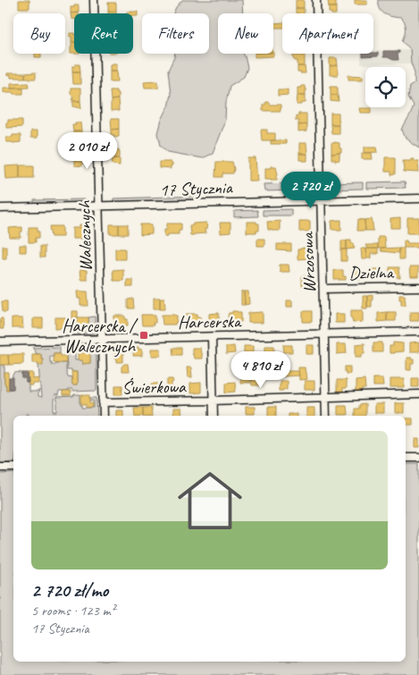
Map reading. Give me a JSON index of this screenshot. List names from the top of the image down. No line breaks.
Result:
{"streets":{"street":["17 Stycznia","Walecznych","Wrzosowa","Dzielna","Harcerska","Świerkowa"]},"crossings":[["17 Stycznia","Walecznych"],["17 Stycznia","Wrzosowa"],["Walecznych","Harcerska"],["Walecznych","Świerkowa"],["Wrzosowa","Dzielna"],["Wrzosowa","Harcerska"],["Wrzosowa","Świerkowa"]],"places":{"transit":["Harcerska / Walecznych"]},"page":{"chip":["Buy","Rent","Filters","New","Apartment"],"price":["2 010 zł","2 720 zł","4 810 zł"],"list":[{"name":"2 720 zł/mo","note":"5 rooms · 123 m² · 17 Stycznia"}]}}
